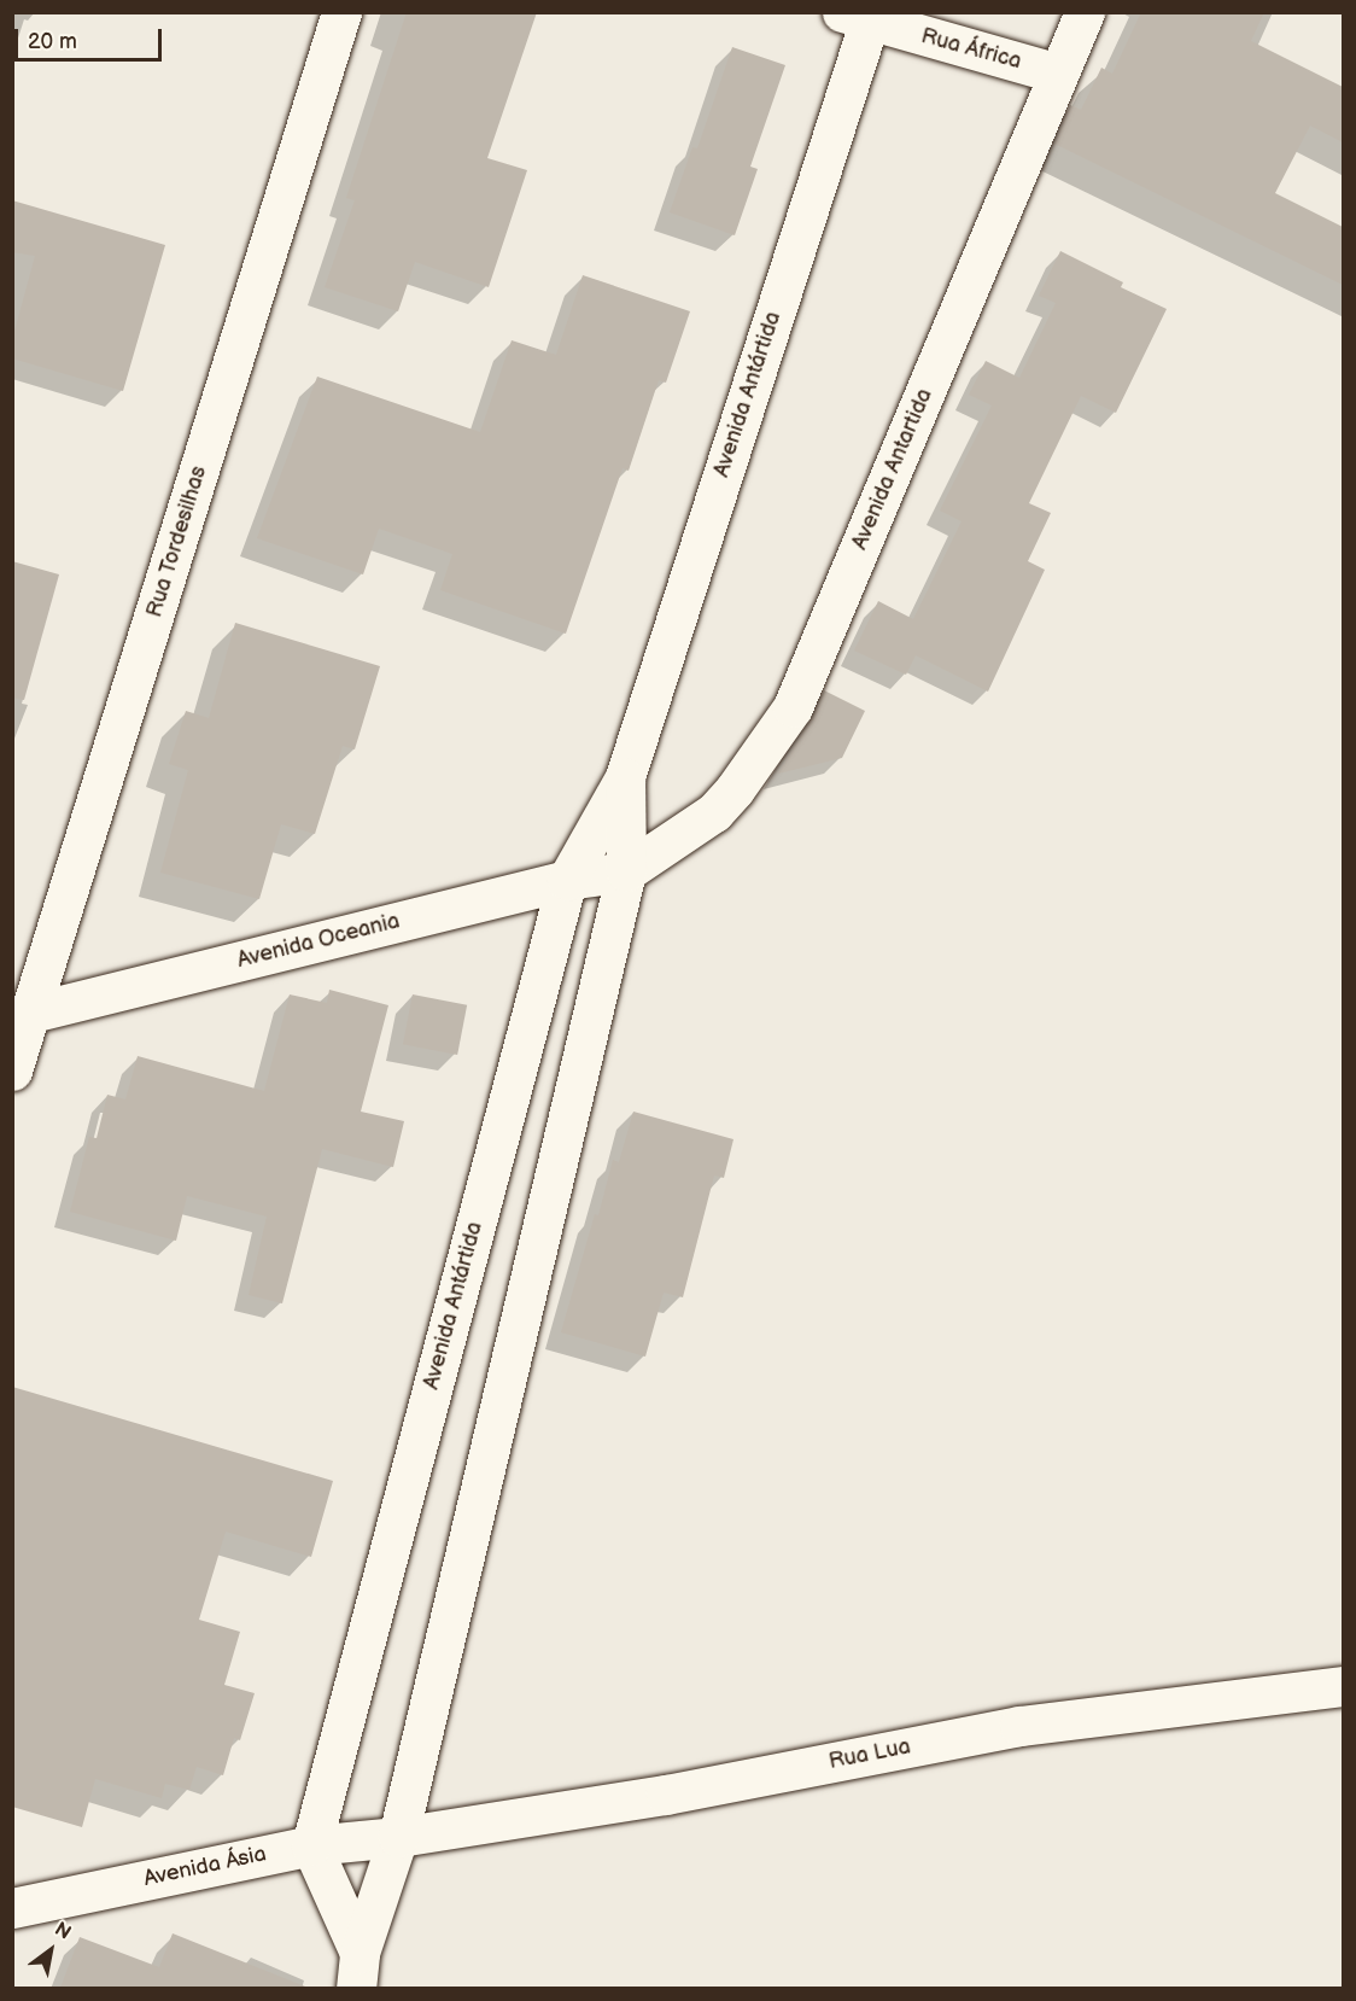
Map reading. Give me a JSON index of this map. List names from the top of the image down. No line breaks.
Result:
{"streets":{"street":["Rua África","Avenida Antártida","Avenida Antartida","Rua Tordesilhas","Avenida Oceania","Rua Lua","Avenida Ásia"]},"crossings":[["Rua África","Avenida Antártida"],["Rua África","Avenida Antartida"],["Avenida Antártida","Avenida Antartida"],["Avenida Antártida","Avenida Oceania"],["Avenida Antártida","Rua Lua"],["Avenida Antártida","Avenida Ásia"],["Avenida Antartida","Avenida Oceania"],["Rua Tordesilhas","Avenida Oceania"],["Rua Lua","Avenida Ásia"]],"scale_bar":"20 m","north":"top right"}
